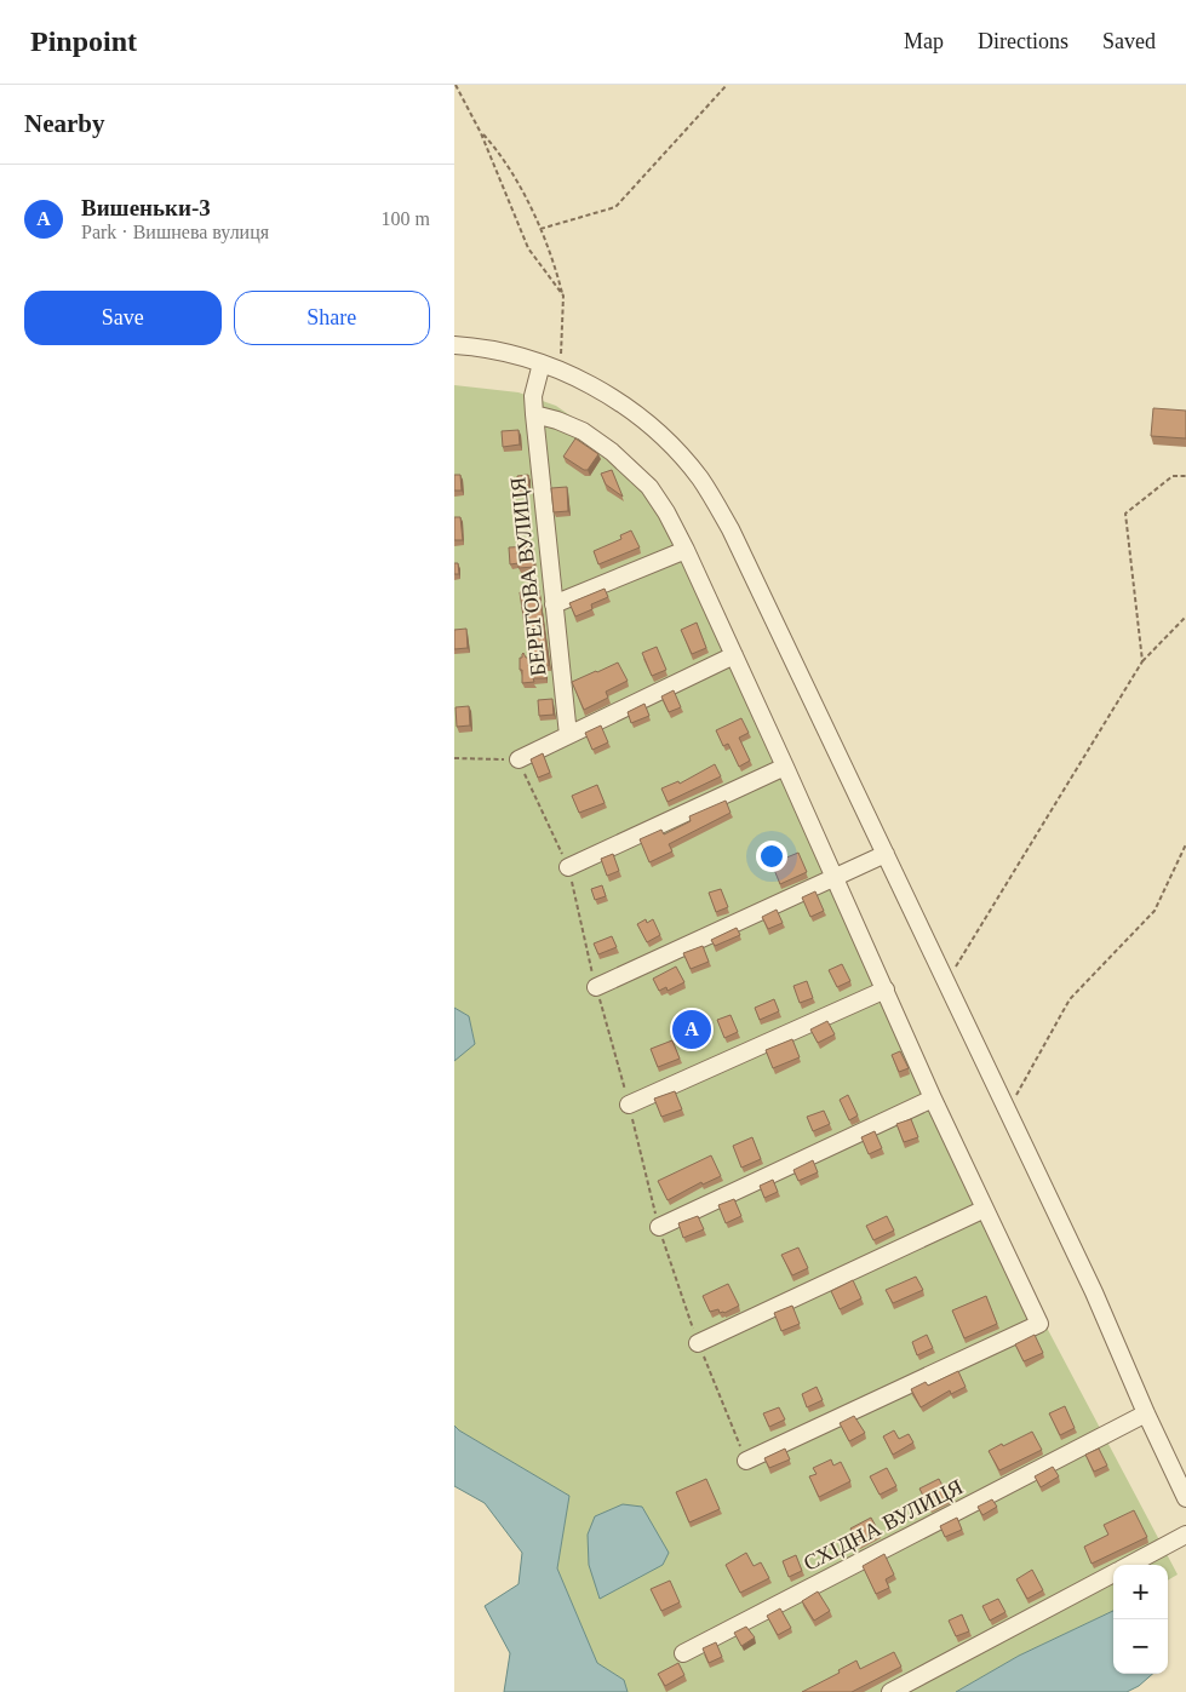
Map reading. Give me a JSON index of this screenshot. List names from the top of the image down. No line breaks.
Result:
{"streets":{"street":["БЕРЕГОВА ВУЛИЦЯ","СХІДНА ВУЛИЦЯ"]},"page":{"header":"Pinpoint","nav":["Map","Directions","Saved"],"heading":"Nearby","list":[{"mark":"A","name":"Вишеньки-3","note":"Park · Вишнева вулиця","value":"100 m"}],"buttons":["Save","Share"],"pins":"A","map_buttons":["+","−"]}}
